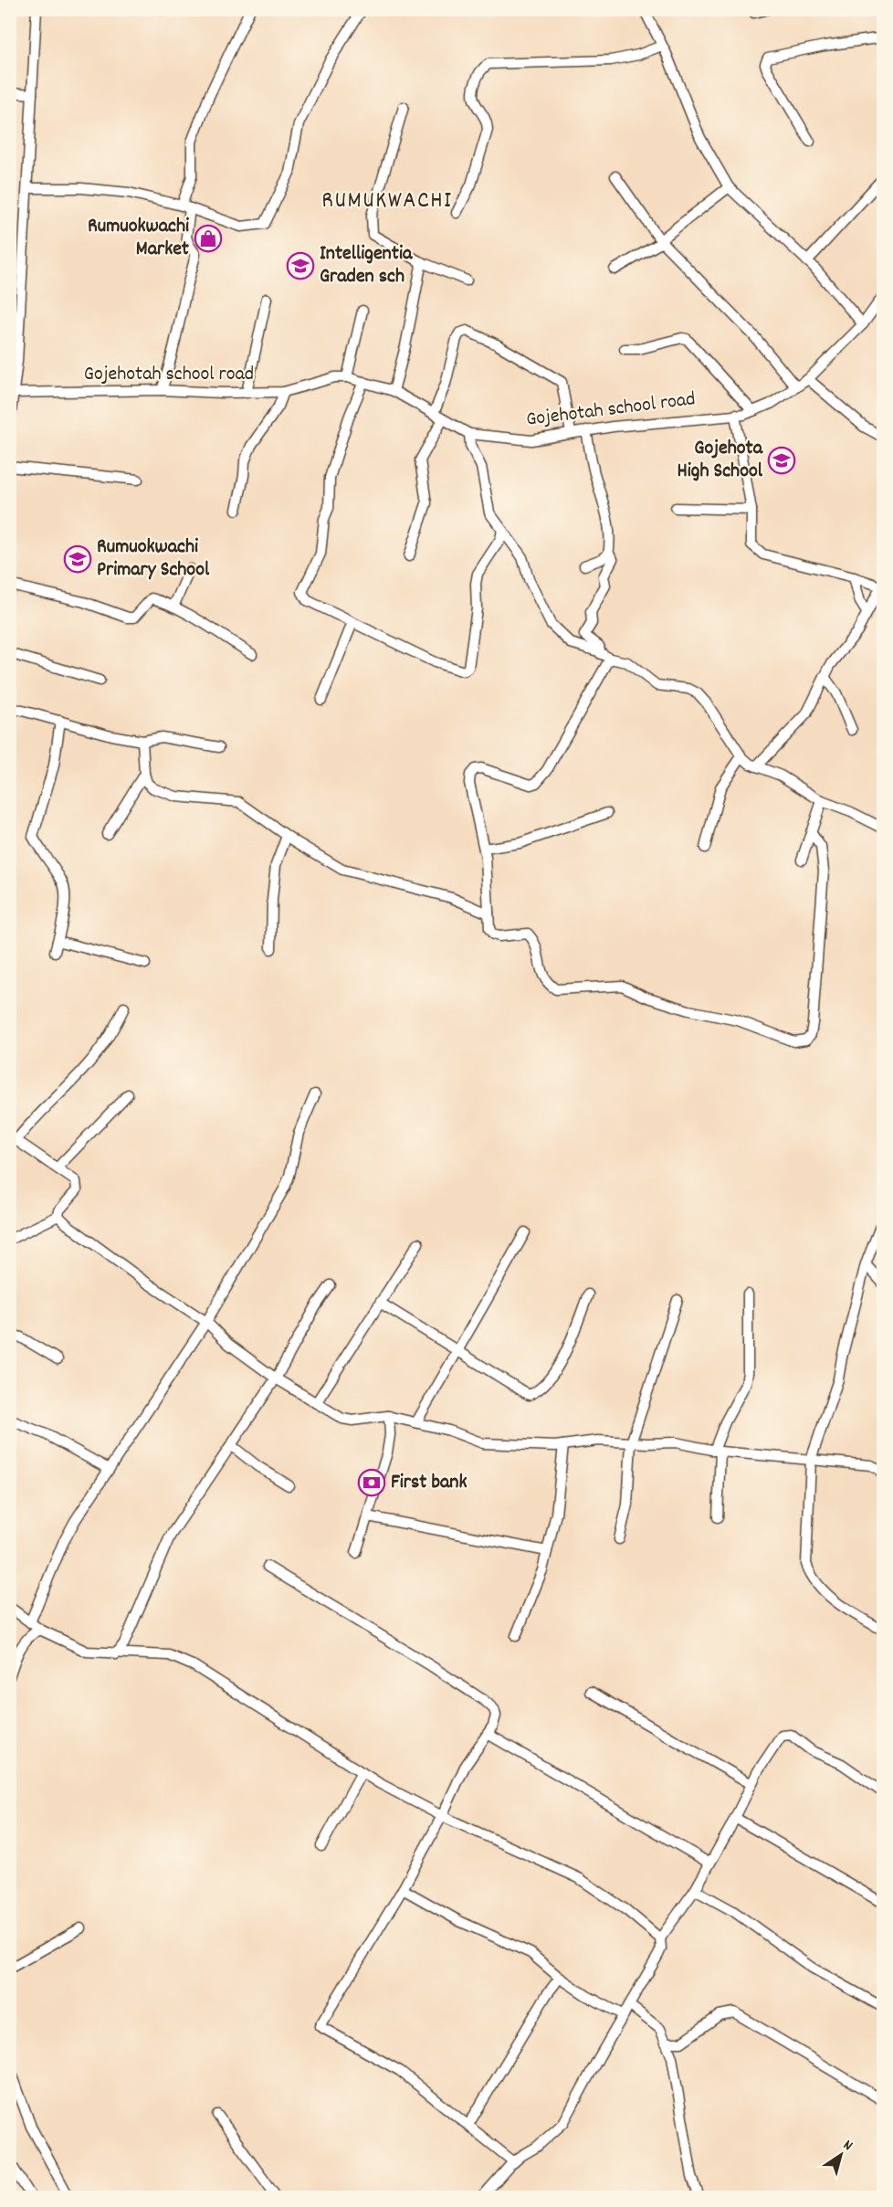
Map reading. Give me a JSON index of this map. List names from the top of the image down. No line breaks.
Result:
{"streets":{"street":["Gojehotah school road"]},"districts":["RUMUKWACHI"],"places":{"shop":["Rumuokwachi Market"],"school or university":["Intelligentia Graden sch","Gojehota High School","Rumuokwachi Primary School"],"bank":["First bank"]},"north":"top right"}
